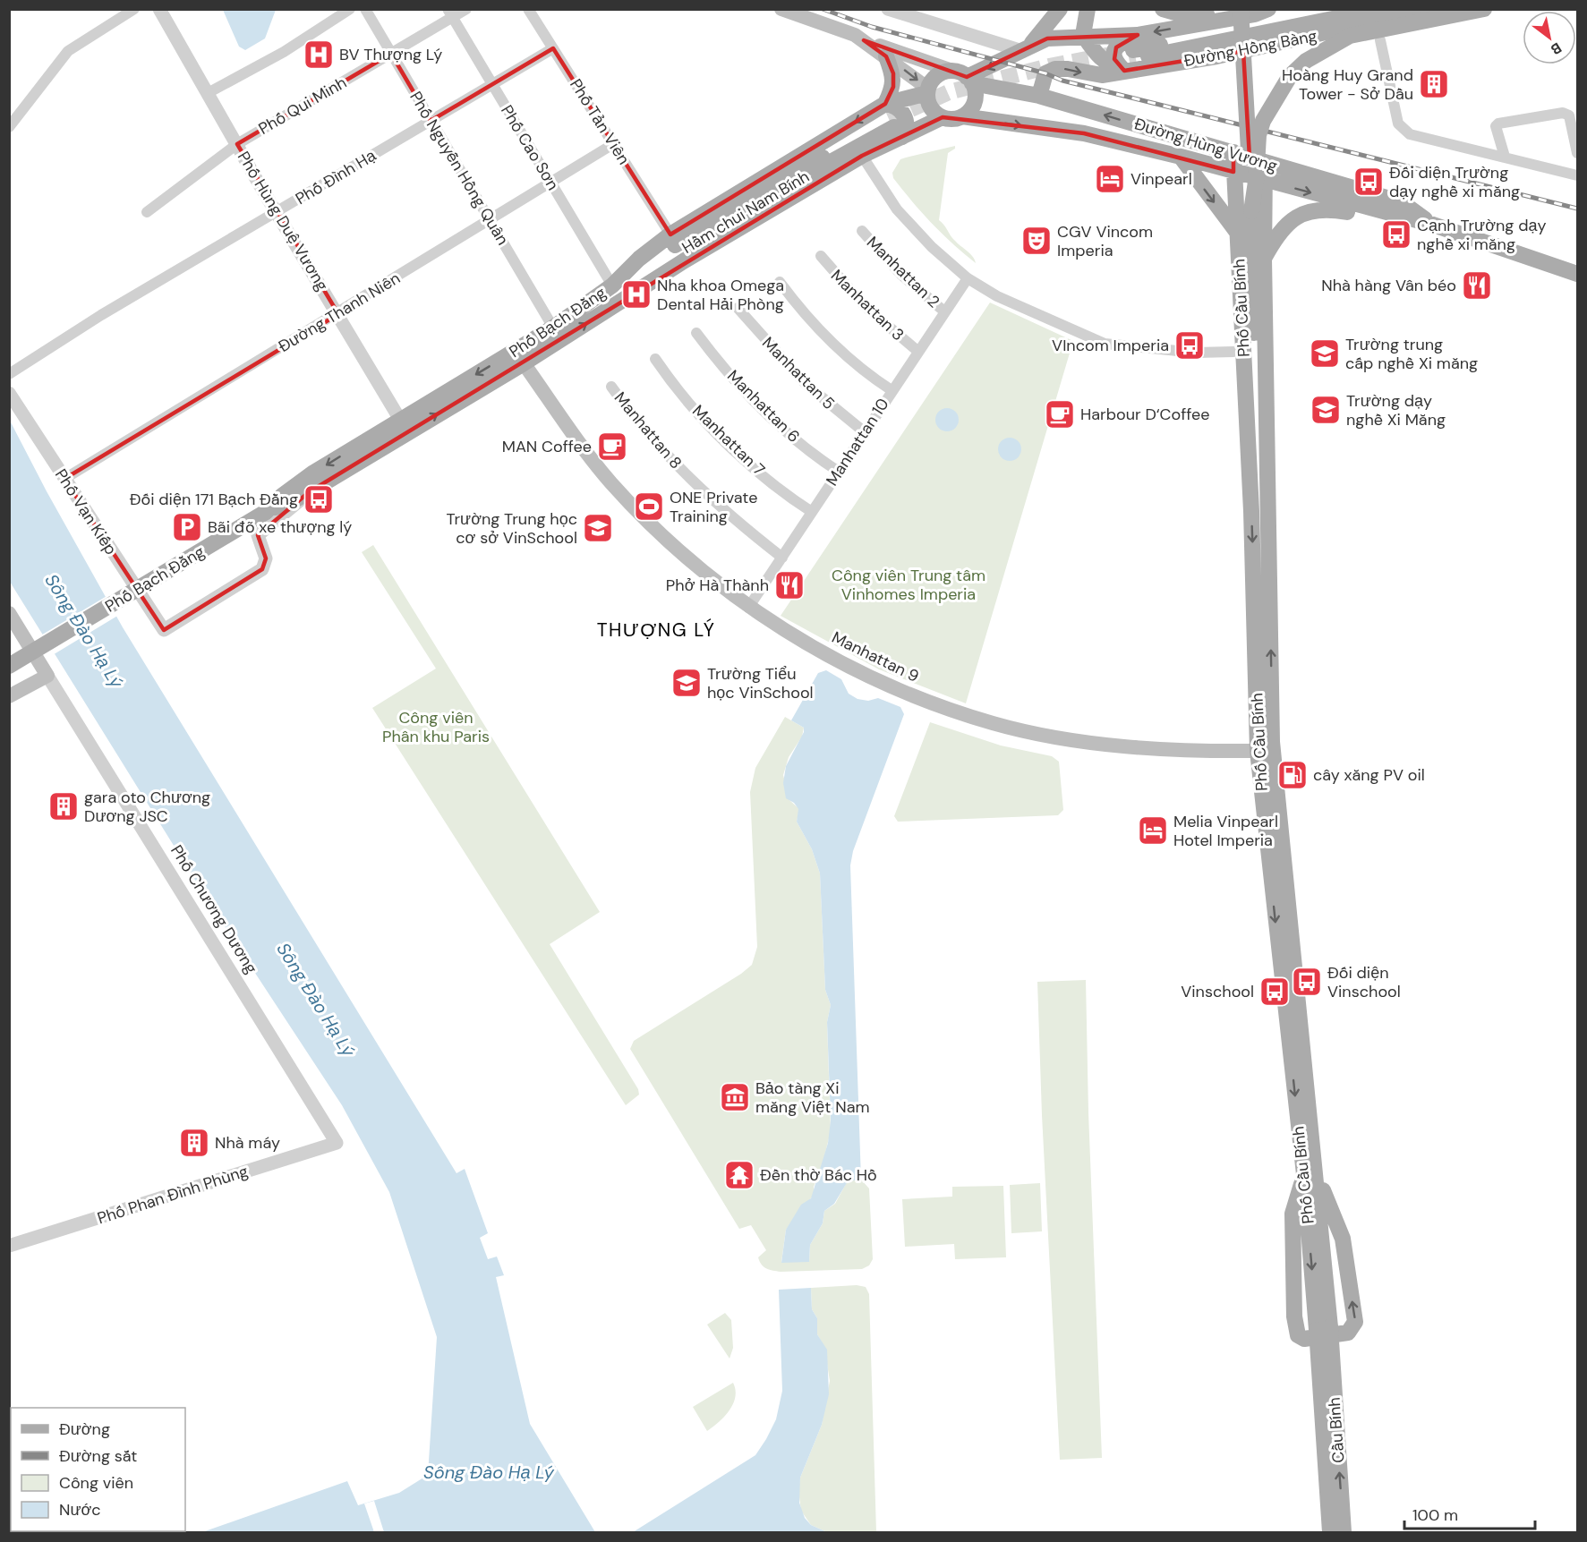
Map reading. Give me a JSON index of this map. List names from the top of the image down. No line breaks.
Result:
{"streets":{"main road":["Đường Hồng Bàng","Đường Hùng Vương","Hầm chui Nam Bính","Phố Cầu Bính","Phố Bạch Đằng","Manhattan 9","Phố Chương Dương","Cầu Bính"],"street":["Phố Qui Minh","Phố Tản Viên","Phố Cao Sơn","Phố Nguyễn Hồng Quân","Phố Đình Hạ","Phố Hùng Duệ Vương","Manhattan 2","Manhattan 3","Đường Thanh Niên","Manhattan 5","Manhattan 6","Manhattan 8","Manhattan 7","Manhattan 10","Phố Vạn Kiếp","Phố Phan Đình Phùng"]},"crossings":[["Đường Hồng Bàng","Đường Hùng Vương"],["Đường Hồng Bàng","Phố Bạch Đằng"],["Phố Qui Minh","Phố Cao Sơn"],["Phố Qui Minh","Phố Nguyễn Hồng Quân"],["Phố Qui Minh","Phố Hùng Duệ Vương"],["Phố Tản Viên","Phố Đình Hạ"],["Phố Tản Viên","Đường Thanh Niên"],["Phố Tản Viên","Phố Bạch Đằng"],["Đường Hùng Vương","Phố Cầu Bính"],["Đường Hùng Vương","Phố Bạch Đằng"],["Phố Cao Sơn","Phố Đình Hạ"],["Phố Cao Sơn","Hầm chui Nam Bính"],["Phố Cao Sơn","Đường Thanh Niên"],["Phố Cao Sơn","Phố Bạch Đằng"],["Phố Nguyễn Hồng Quân","Phố Đình Hạ"],["Phố Nguyễn Hồng Quân","Đường Thanh Niên"],["Phố Nguyễn Hồng Quân","Phố Bạch Đằng"],["Phố Đình Hạ","Phố Hùng Duệ Vương"],["Hầm chui Nam Bính","Phố Bạch Đằng"],["Phố Hùng Duệ Vương","Đường Thanh Niên"],["Phố Hùng Duệ Vương","Phố Bạch Đằng"],["Manhattan 2","Manhattan 10"],["Manhattan 3","Manhattan 10"],["Phố Cầu Bính","Manhattan 9"],["Phố Cầu Bính","Cầu Bính"],["Đường Thanh Niên","Phố Vạn Kiếp"],["Phố Bạch Đằng","Phố Vạn Kiếp"],["Phố Bạch Đằng","Manhattan 9"],["Manhattan 5","Manhattan 10"],["Manhattan 6","Manhattan 10"],["Manhattan 8","Manhattan 10"],["Manhattan 7","Manhattan 10"],["Manhattan 10","Manhattan 9"],["Phố Chương Dương","Phố Phan Đình Phùng"]],"districts":["THƯỢNG LÝ"],"water":["Sông Đào Hạ Lý"],"parks":["Công viên Trung tâm Vinhomes Imperia","Công viên Phân khu Paris"],"places":{"hospital":["BV Thượng Lý","Nha khoa Omega Dental Hải Phòng"],"building":["Hoàng Huy Grand Tower - Sở Dầu","gara oto Chương Dương JSC","Nhà máy"],"hotel":["Vinpearl","Melia Vinpearl Hotel Imperia"],"bus stop":["Đối diện Trường dạy nghề xi măng","Cạnh Trường dạy nghề xi măng","VIncom Imperia","Đối diện 171 Bạch Đằng","Đối diện Vinschool","Vinschool"],"theatre":["CGV Vincom Imperia"],"restaurant":["Nhà hàng Vân béo","Phở Hà Thành"],"school or university":["Trường trung cấp nghề Xi măng","Trường dạy nghề Xi Măng","Trường Trung học cơ sở VinSchool","Trường Tiểu học VinSchool"],"cafe":["Harbour D‘Coffee","MAN Coffee"],"sports":["ONE Private Training"],"parking":["Bãi đõ xe thượng lý"],"fuel station":["cây xăng PV oil"],"museum":["Bảo tàng Xi măng Việt Nam"],"temple":["Đền thờ Bác Hồ"]},"legend":["Đường","Đường sắt","Công viên","Nước"],"scale_bar":"100 m","north":"bottom right"}
